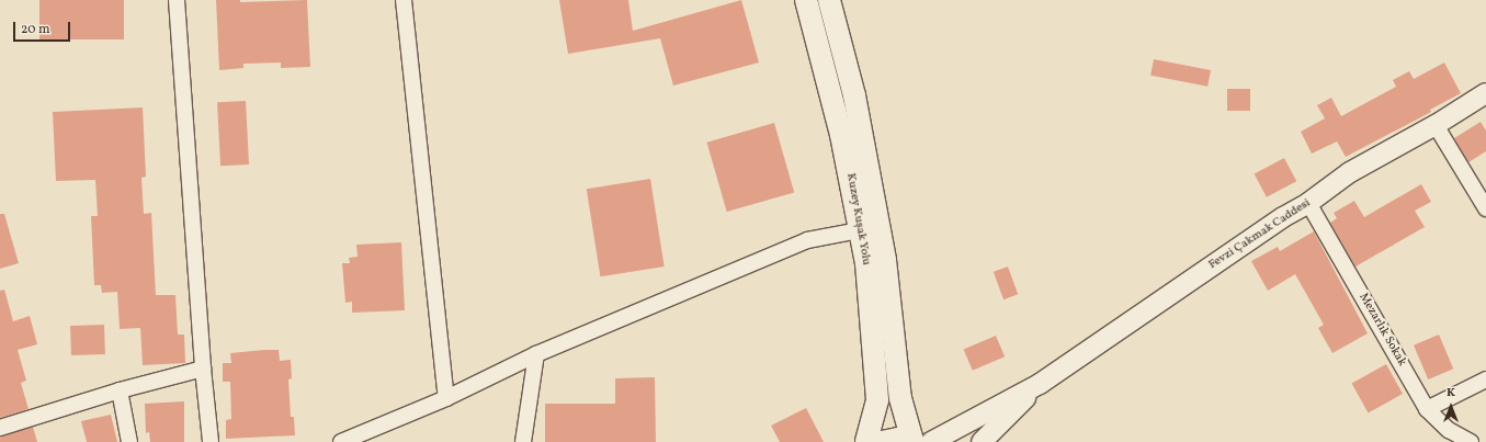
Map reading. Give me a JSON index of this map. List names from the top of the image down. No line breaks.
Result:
{"streets":{"main road":["Kuzey Kuşak Yolu"],"street":["Fevzi Çakmak Caddesi","Mezarlık Sokak"]},"crossings":[["Fevzi Çakmak Caddesi","Mezarlık Sokak"]],"scale_bar":"20 m","north":"top"}
